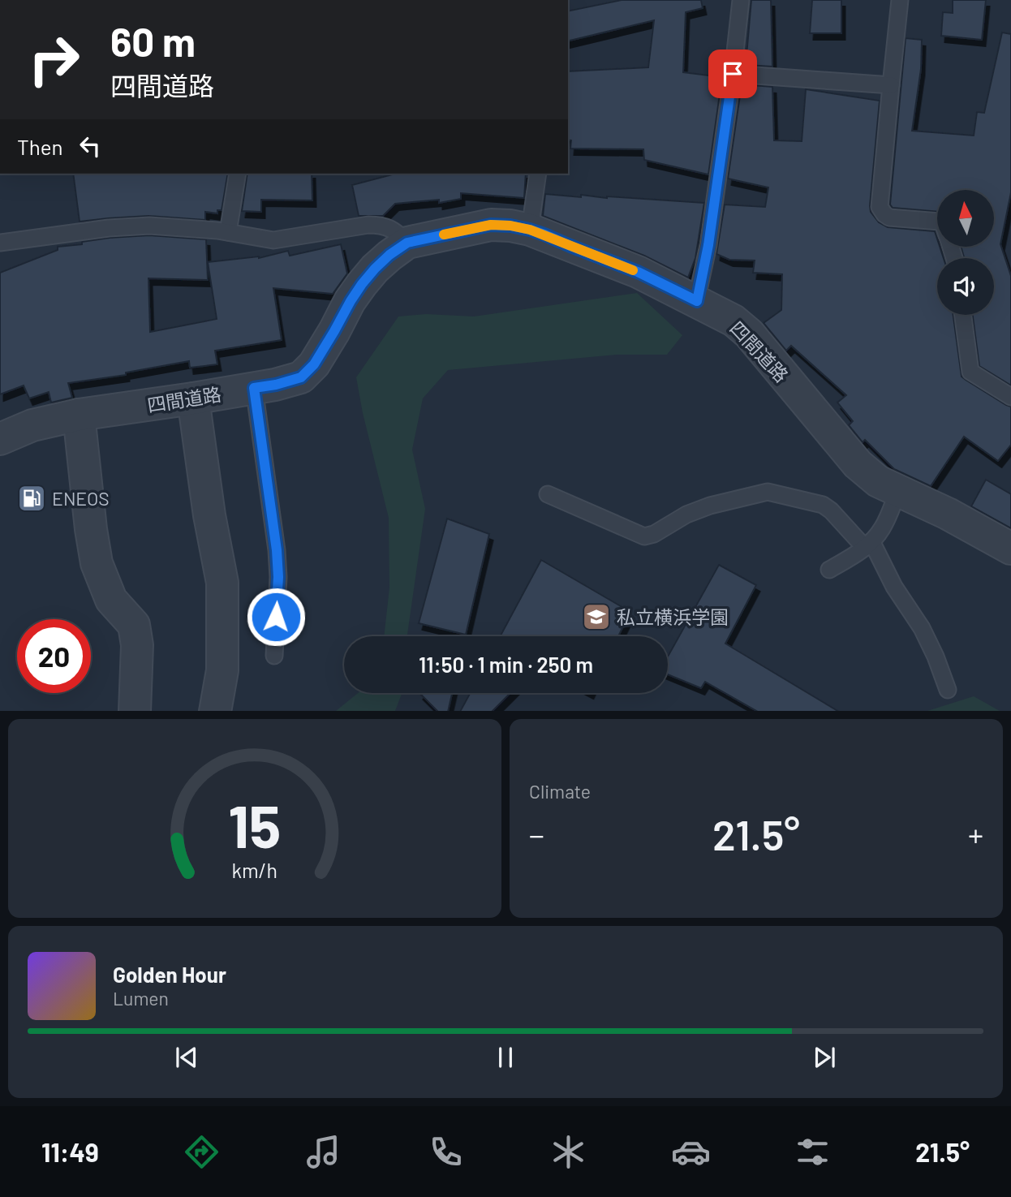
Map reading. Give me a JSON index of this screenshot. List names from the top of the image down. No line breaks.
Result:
{"streets":{"street":["四間道路"]},"places":{"fuel station":["ENEOS"],"school or university":["私立横浜学園"]},"north":"top","page":{"turn":["60 m","四間道路"],"then":"Then","limit":"20","trip":"11:50 · 1 min · 250 m","tile":"Climate","heat":["−","21.5°","+"],"song":["Golden Hour","Lumen"],"tabs":["11:49","21.5°"],"gauge":["15","km/h"]}}
